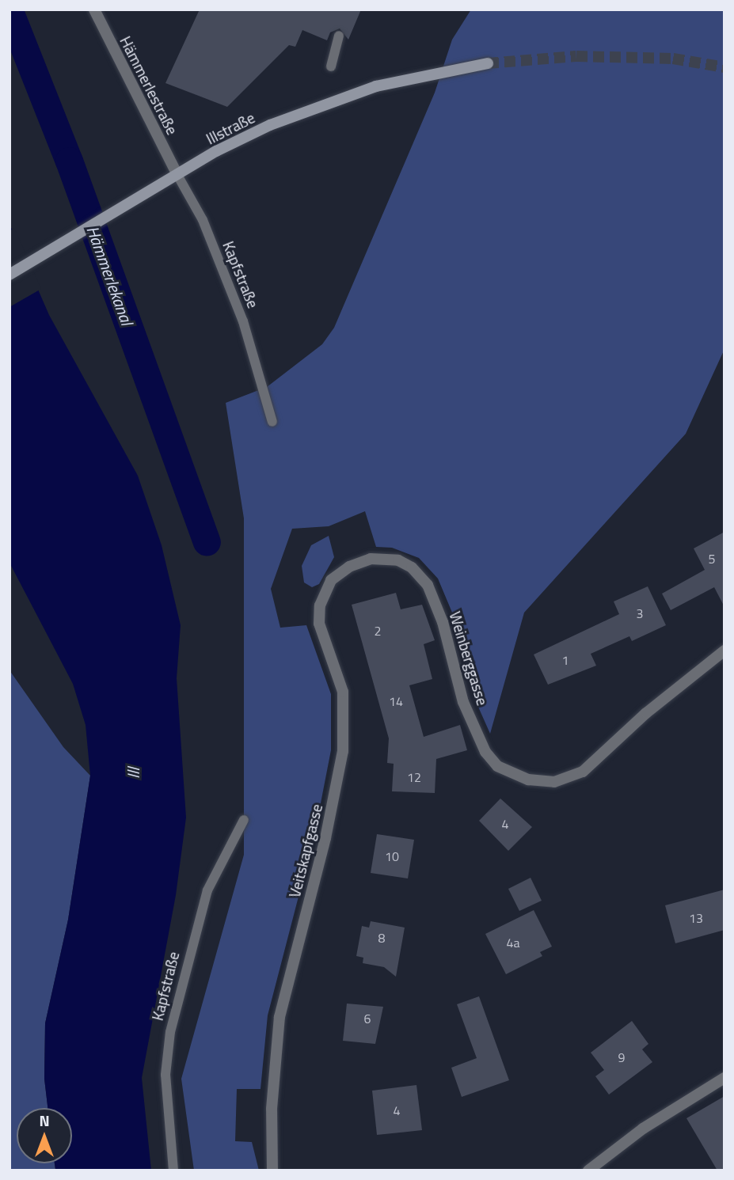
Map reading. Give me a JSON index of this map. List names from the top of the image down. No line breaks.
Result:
{"streets":{"main road":["Illstraße"],"street":["Hämmerlestraße","Weinberggasse","Veitskapfgasse"],"lane":["Kapfstraße"]},"crossings":[["Hämmerlestraße","Illstraße"],["Hämmerlestraße","Kapfstraße"],["Illstraße","Kapfstraße"],["Weinberggasse","Veitskapfgasse"]],"water":["Hämmerlekanal","Ill"],"house_numbers":["5","3","2","1","14","12","4","10","13","8","4a","6","9","4"],"north":"top"}
